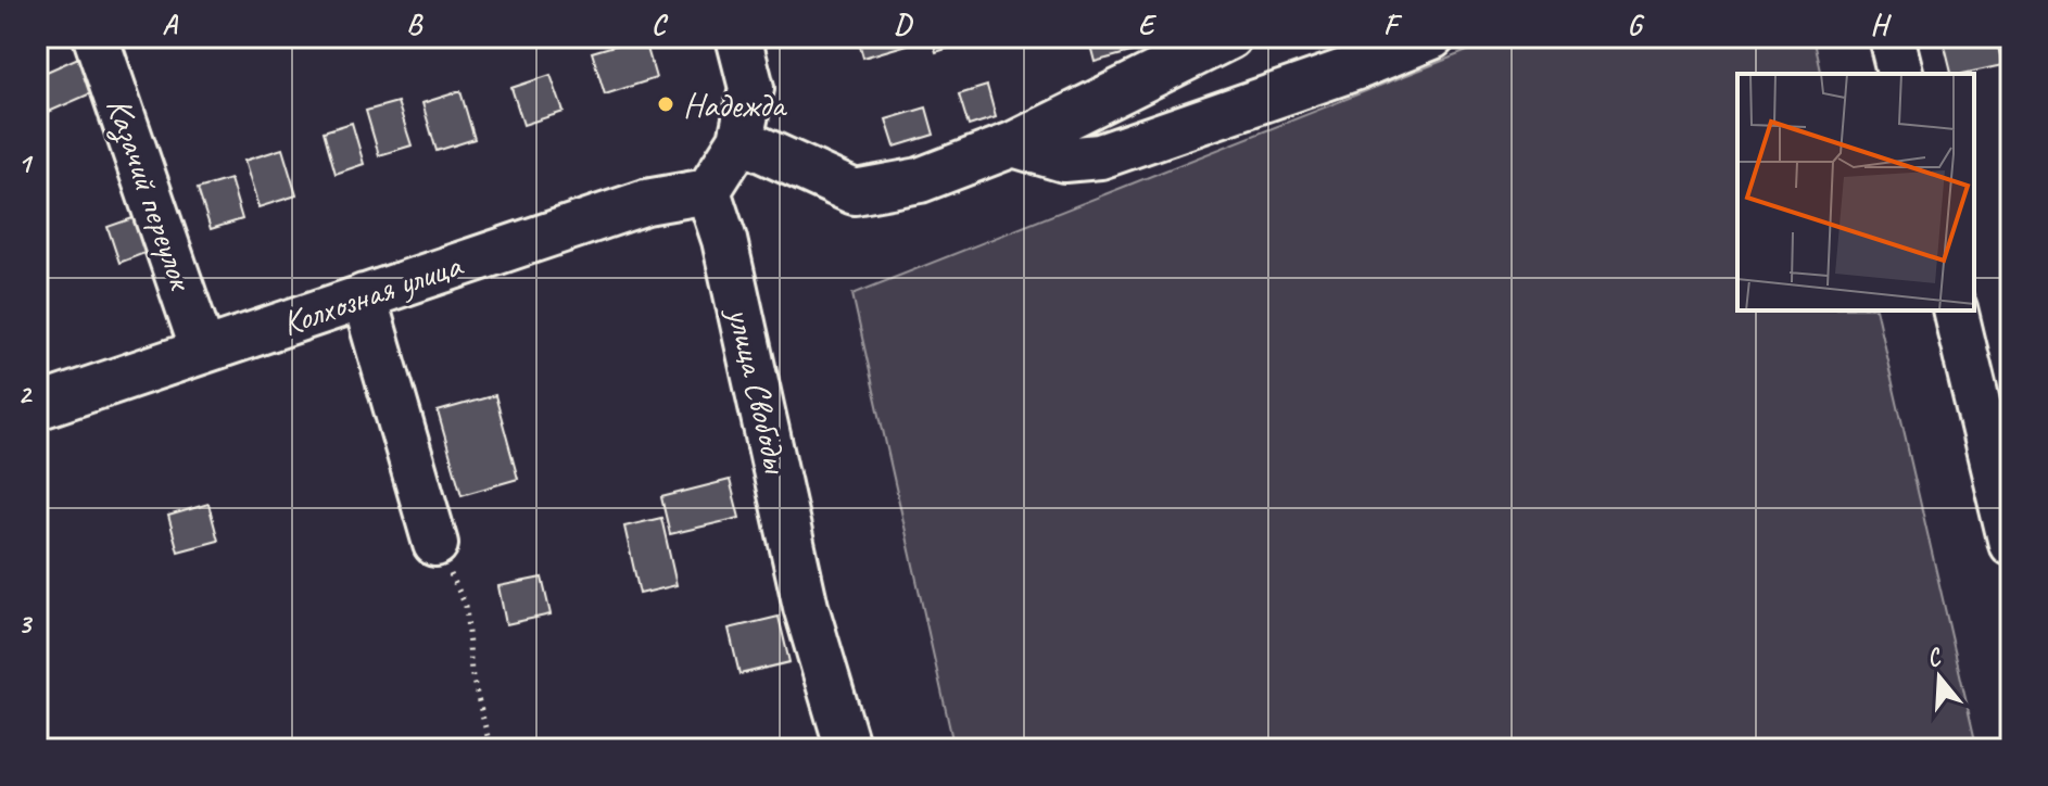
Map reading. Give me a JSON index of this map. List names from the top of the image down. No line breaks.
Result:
{"streets":{"street":["Казачий переулок","Колхозная улица","улица Свободы"]},"crossings":[["Казачий переулок","Колхозная улица"],["Колхозная улица","улица Свободы"]],"places":["Надежда"],"north":"top","grid":{"columns":["A","B","C","D","E","F","G","H"],"rows":["1","2","3"]}}
